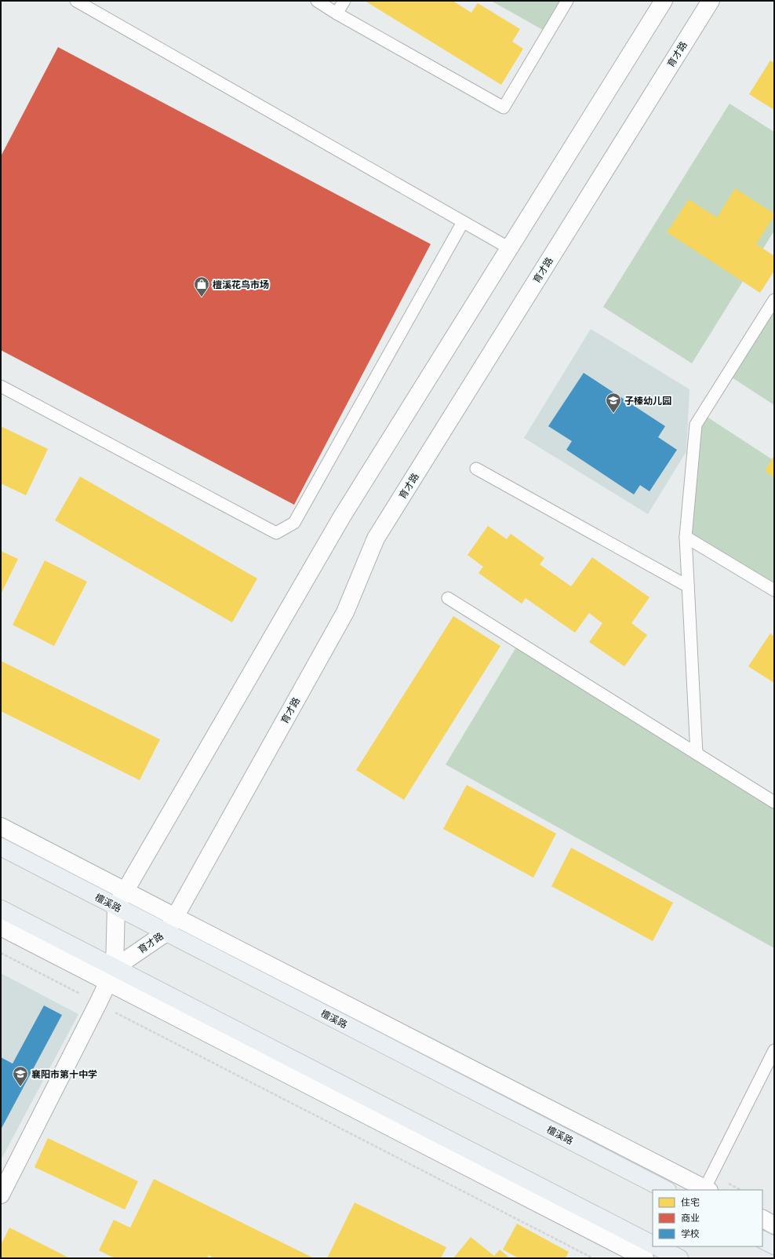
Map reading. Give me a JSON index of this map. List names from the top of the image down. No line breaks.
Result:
{"streets":{"main road":["檀溪路"],"street":["育才路"]},"crossings":[["育才路","檀溪路"]],"places":{"shop":["檀溪花鸟市场"],"school or university":["子榛幼儿园","襄阳市第十中学"]},"legend":["住宅","商业","学校"]}
